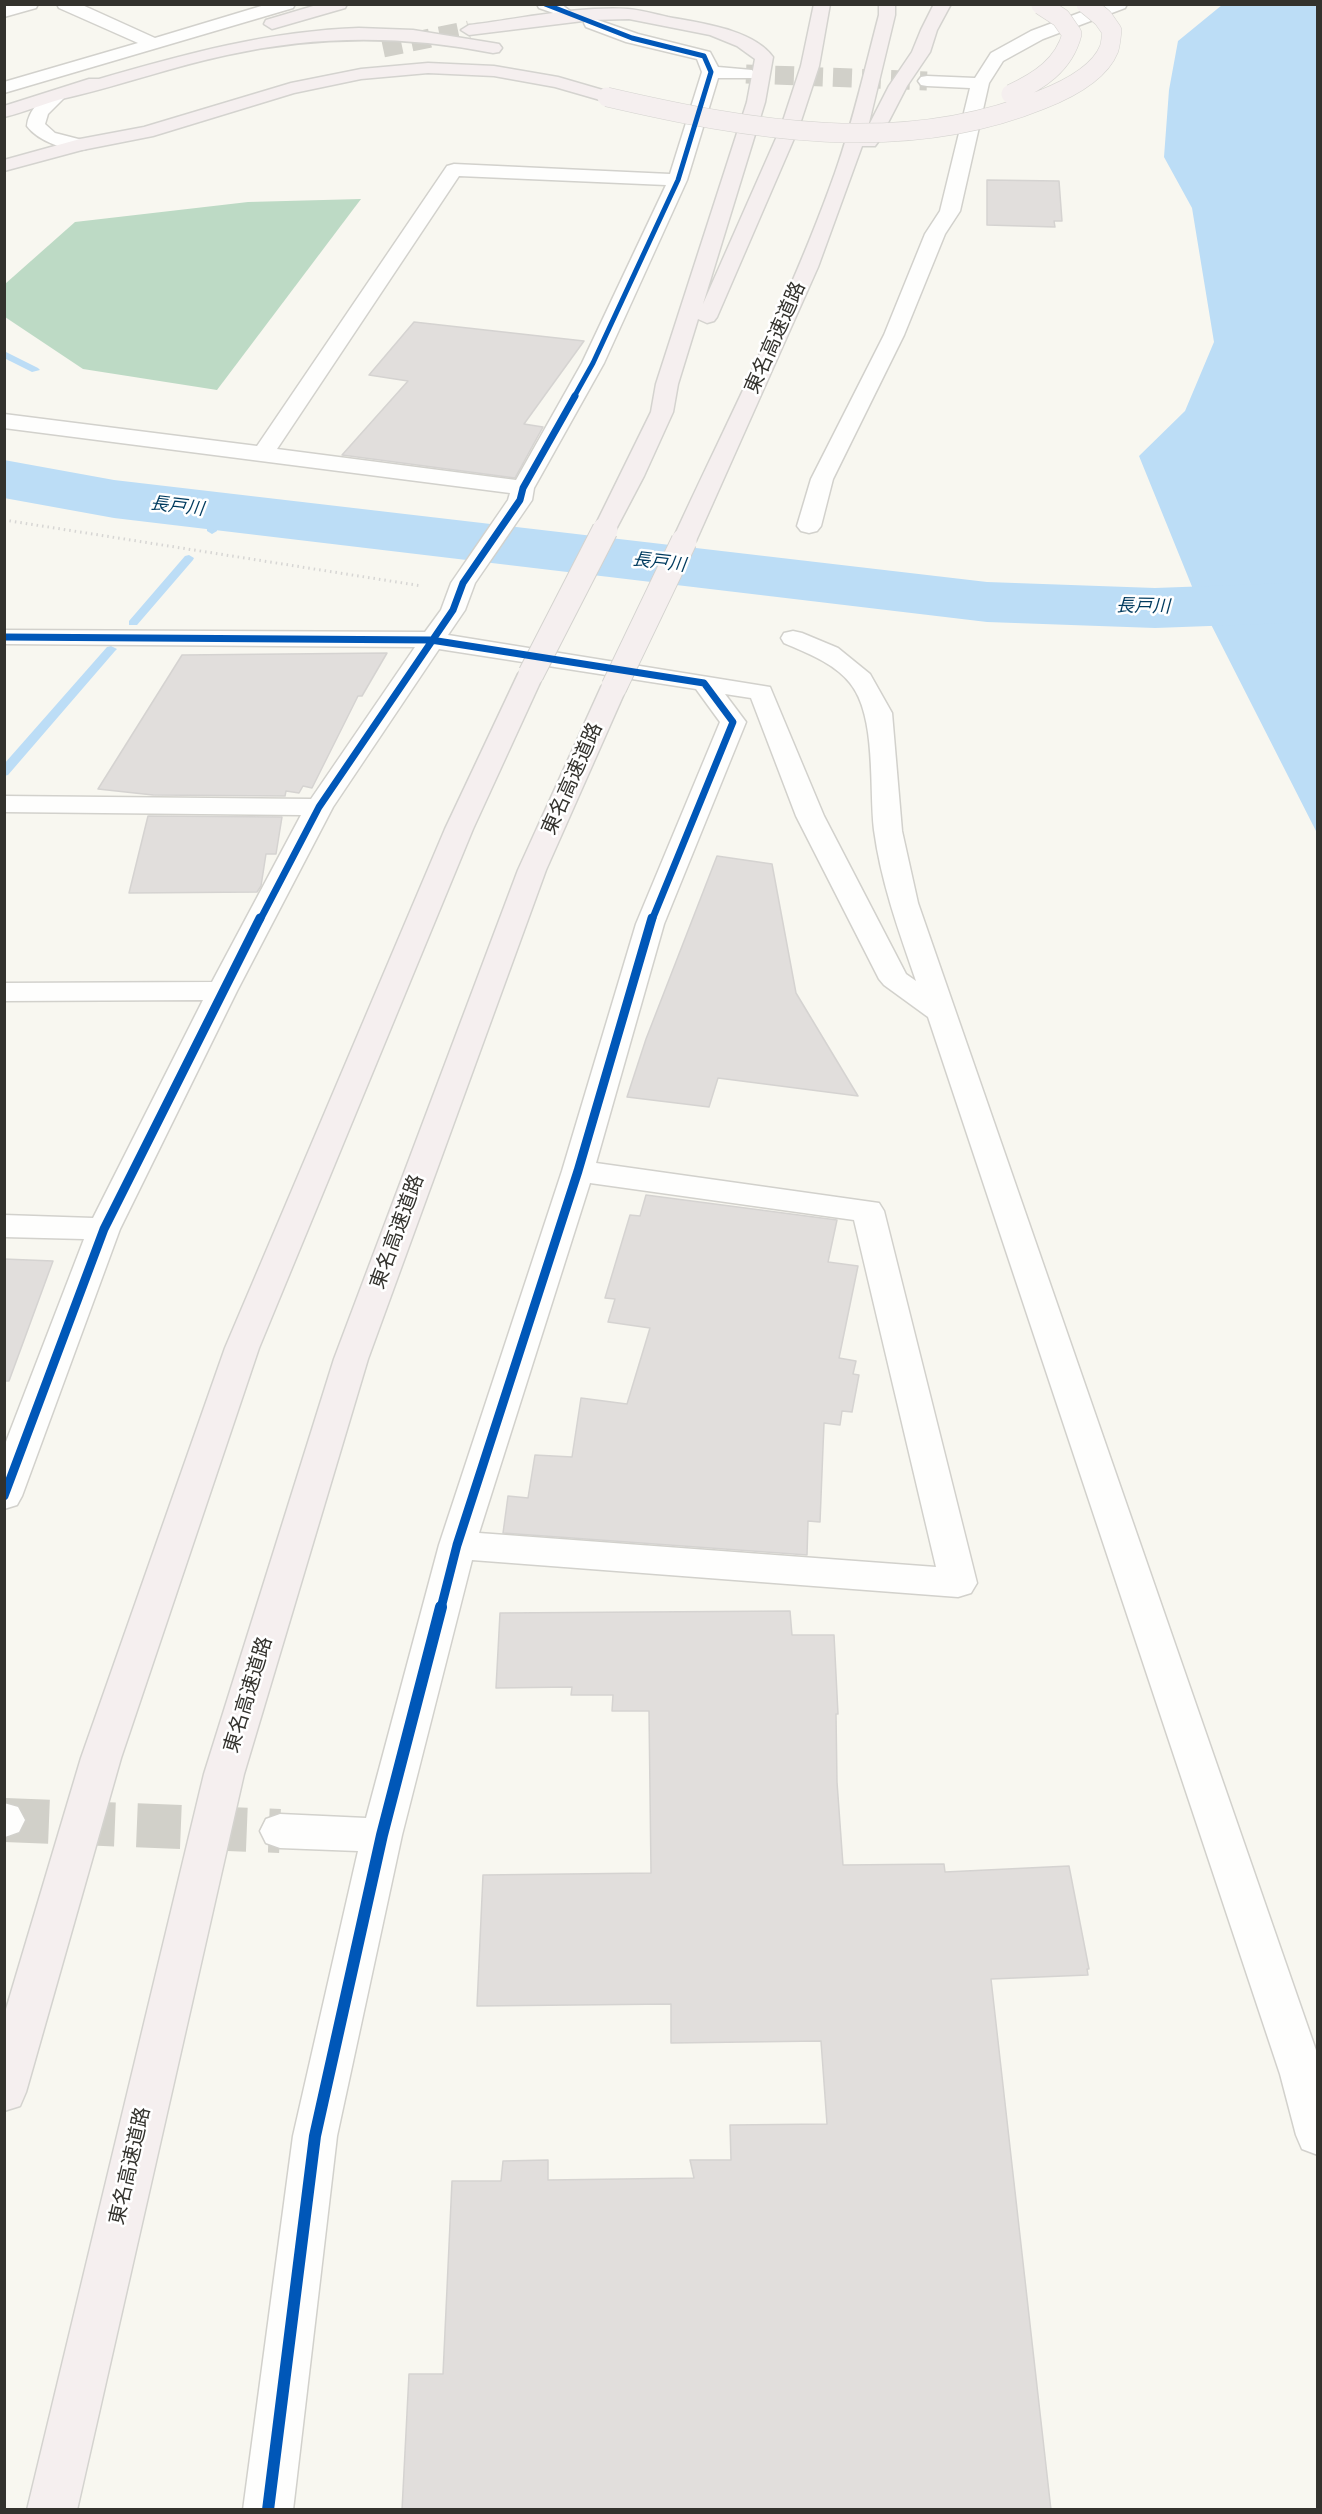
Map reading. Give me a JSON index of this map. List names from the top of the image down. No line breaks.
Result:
{"streets":{"highway":["東名高速道路"]},"water":["長戸川"]}
